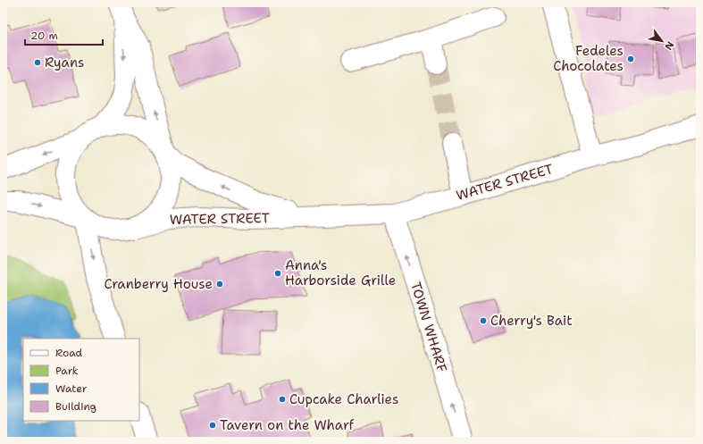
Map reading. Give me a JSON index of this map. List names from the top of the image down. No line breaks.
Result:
{"streets":{"main road":["WATER STREET","TOWN WHARF"]},"crossings":[["WATER STREET","TOWN WHARF"]],"one_way":["TOWN WHARF"],"places":["Fedeles Chocolates","Ryans","Anna's Harborside Grille","Cranberry House","Cherry's Bait","Cupcake Charlies","Tavern on the Wharf"],"legend":["Road","Park","Water","Building"],"scale_bar":"20 m","north":"bottom right"}
